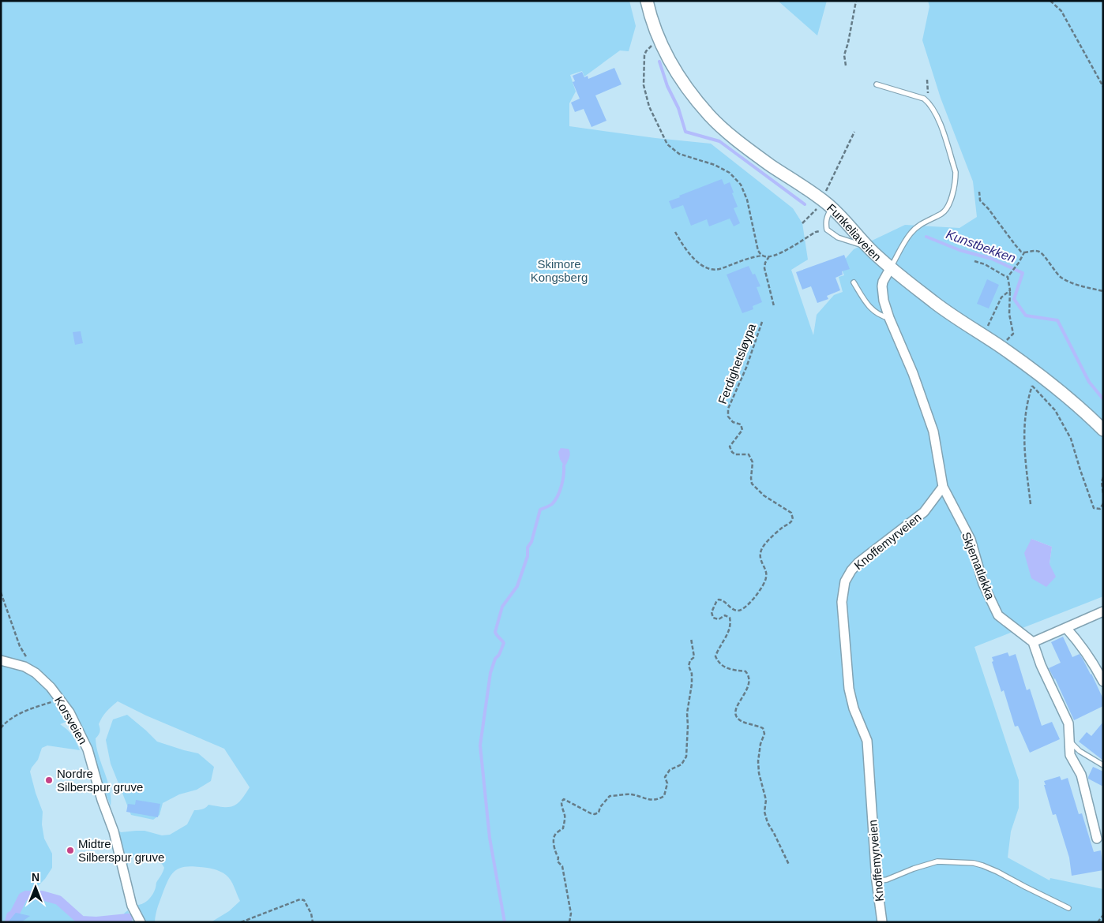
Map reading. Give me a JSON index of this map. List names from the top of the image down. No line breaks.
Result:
{"streets":{"street":["Funkeliaveien","Knoffemyrveien","Skjematløkka","Korsveien"],"path":["Ferdighetsløypa"]},"crossings":[["Knoffemyrveien","Skjematløkka"]],"water":["Kunstbekken"],"parks":["Skimore Kongsberg"],"places":["Nordre Silberspur gruve","Midtre Silberspur gruve"],"north":"top"}
